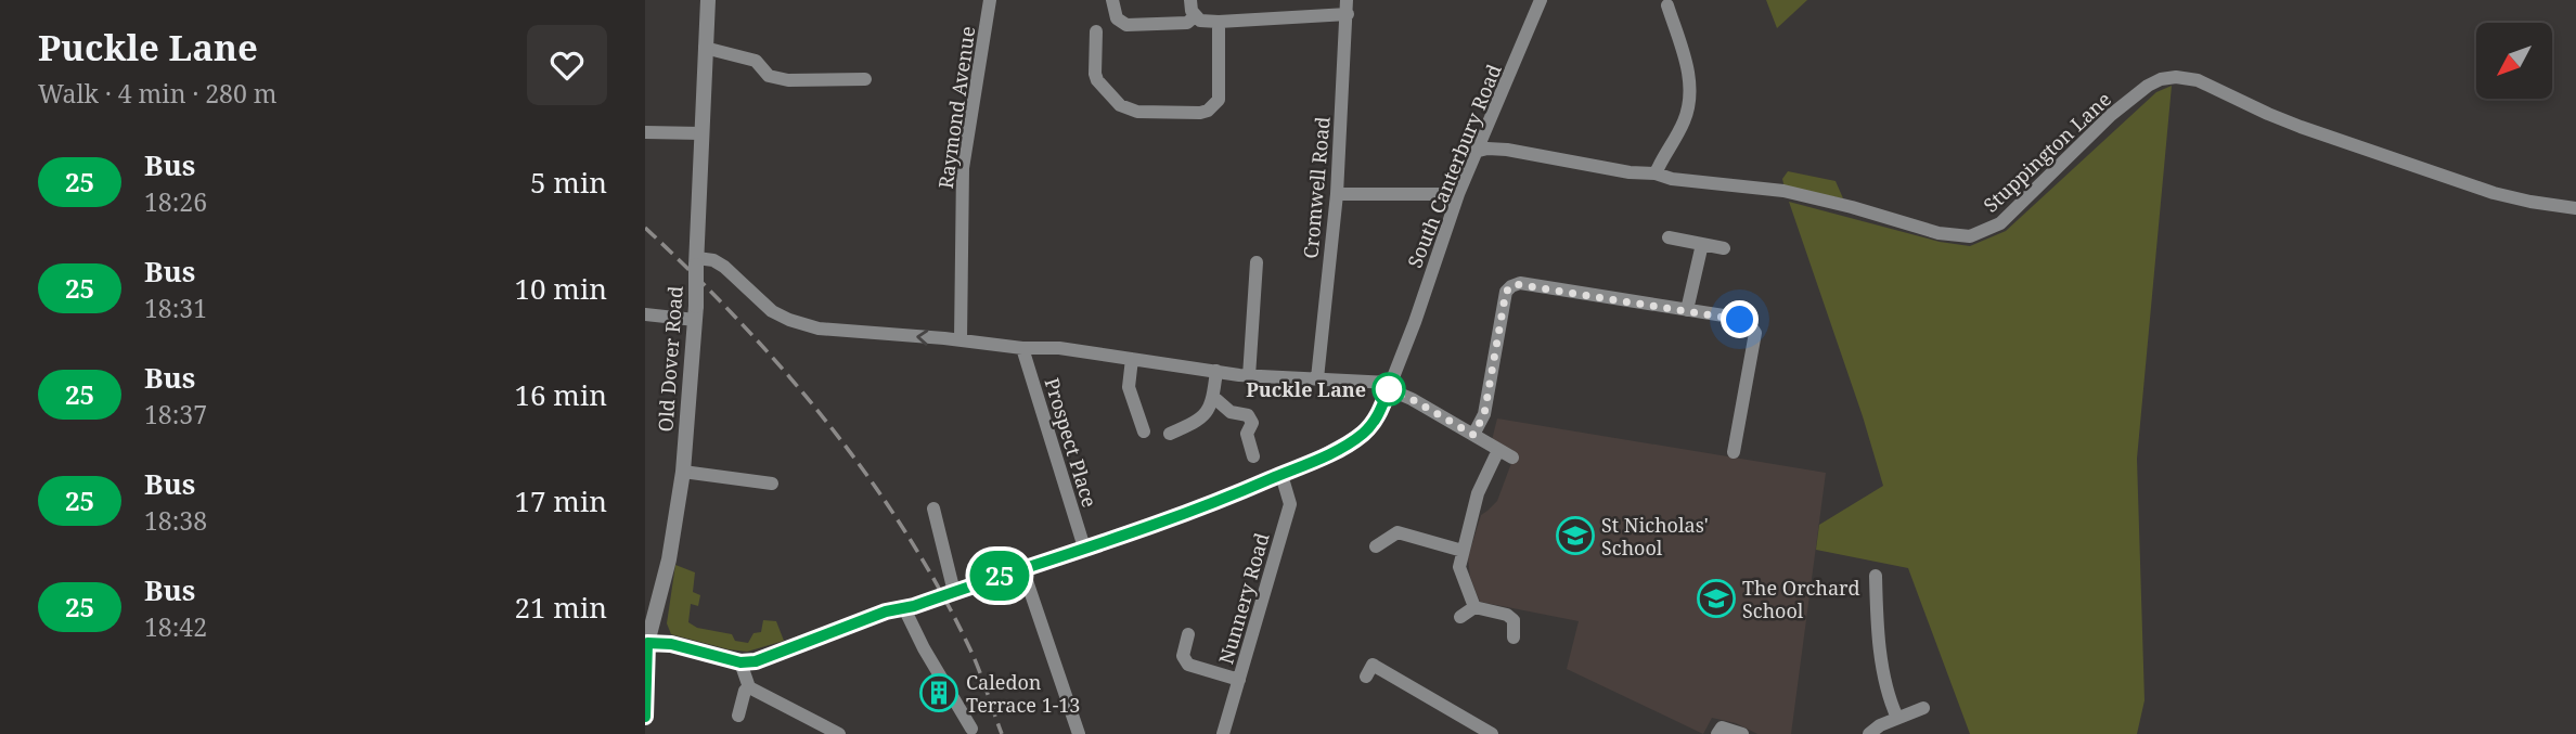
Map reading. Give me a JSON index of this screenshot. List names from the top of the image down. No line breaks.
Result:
{"streets":{"street":["Raymond Avenue","Stuppington Lane","South Canterbury Road","Cromwell Road","Old Dover Road","Prospect Place","Nunnery Road"]},"crossings":[["Stuppington Lane","South Canterbury Road"],["South Canterbury Road","Prospect Place"],["South Canterbury Road","Nunnery Road"]],"places":{"other":["Puckle Lane"],"school or university":["St Nicholas' School","The Orchard School"],"building":["Caledon Terrace 1-13"]},"lines":["bus line 25"],"north":"bottom left","page":{"heading":["Puckle Lane","Walk · 4 min · 280 m"],"on_map":"25","list":[{"mark":"25","name":"Bus","note":"18:26","value":"5 min"},{"mark":"25","name":"Bus","note":"18:31","value":"10 min"},{"mark":"25","name":"Bus","note":"18:37","value":"16 min"},{"mark":"25","name":"Bus","note":"18:38","value":"17 min"},{"mark":"25","name":"Bus","note":"18:42","value":"21 min"}]}}
